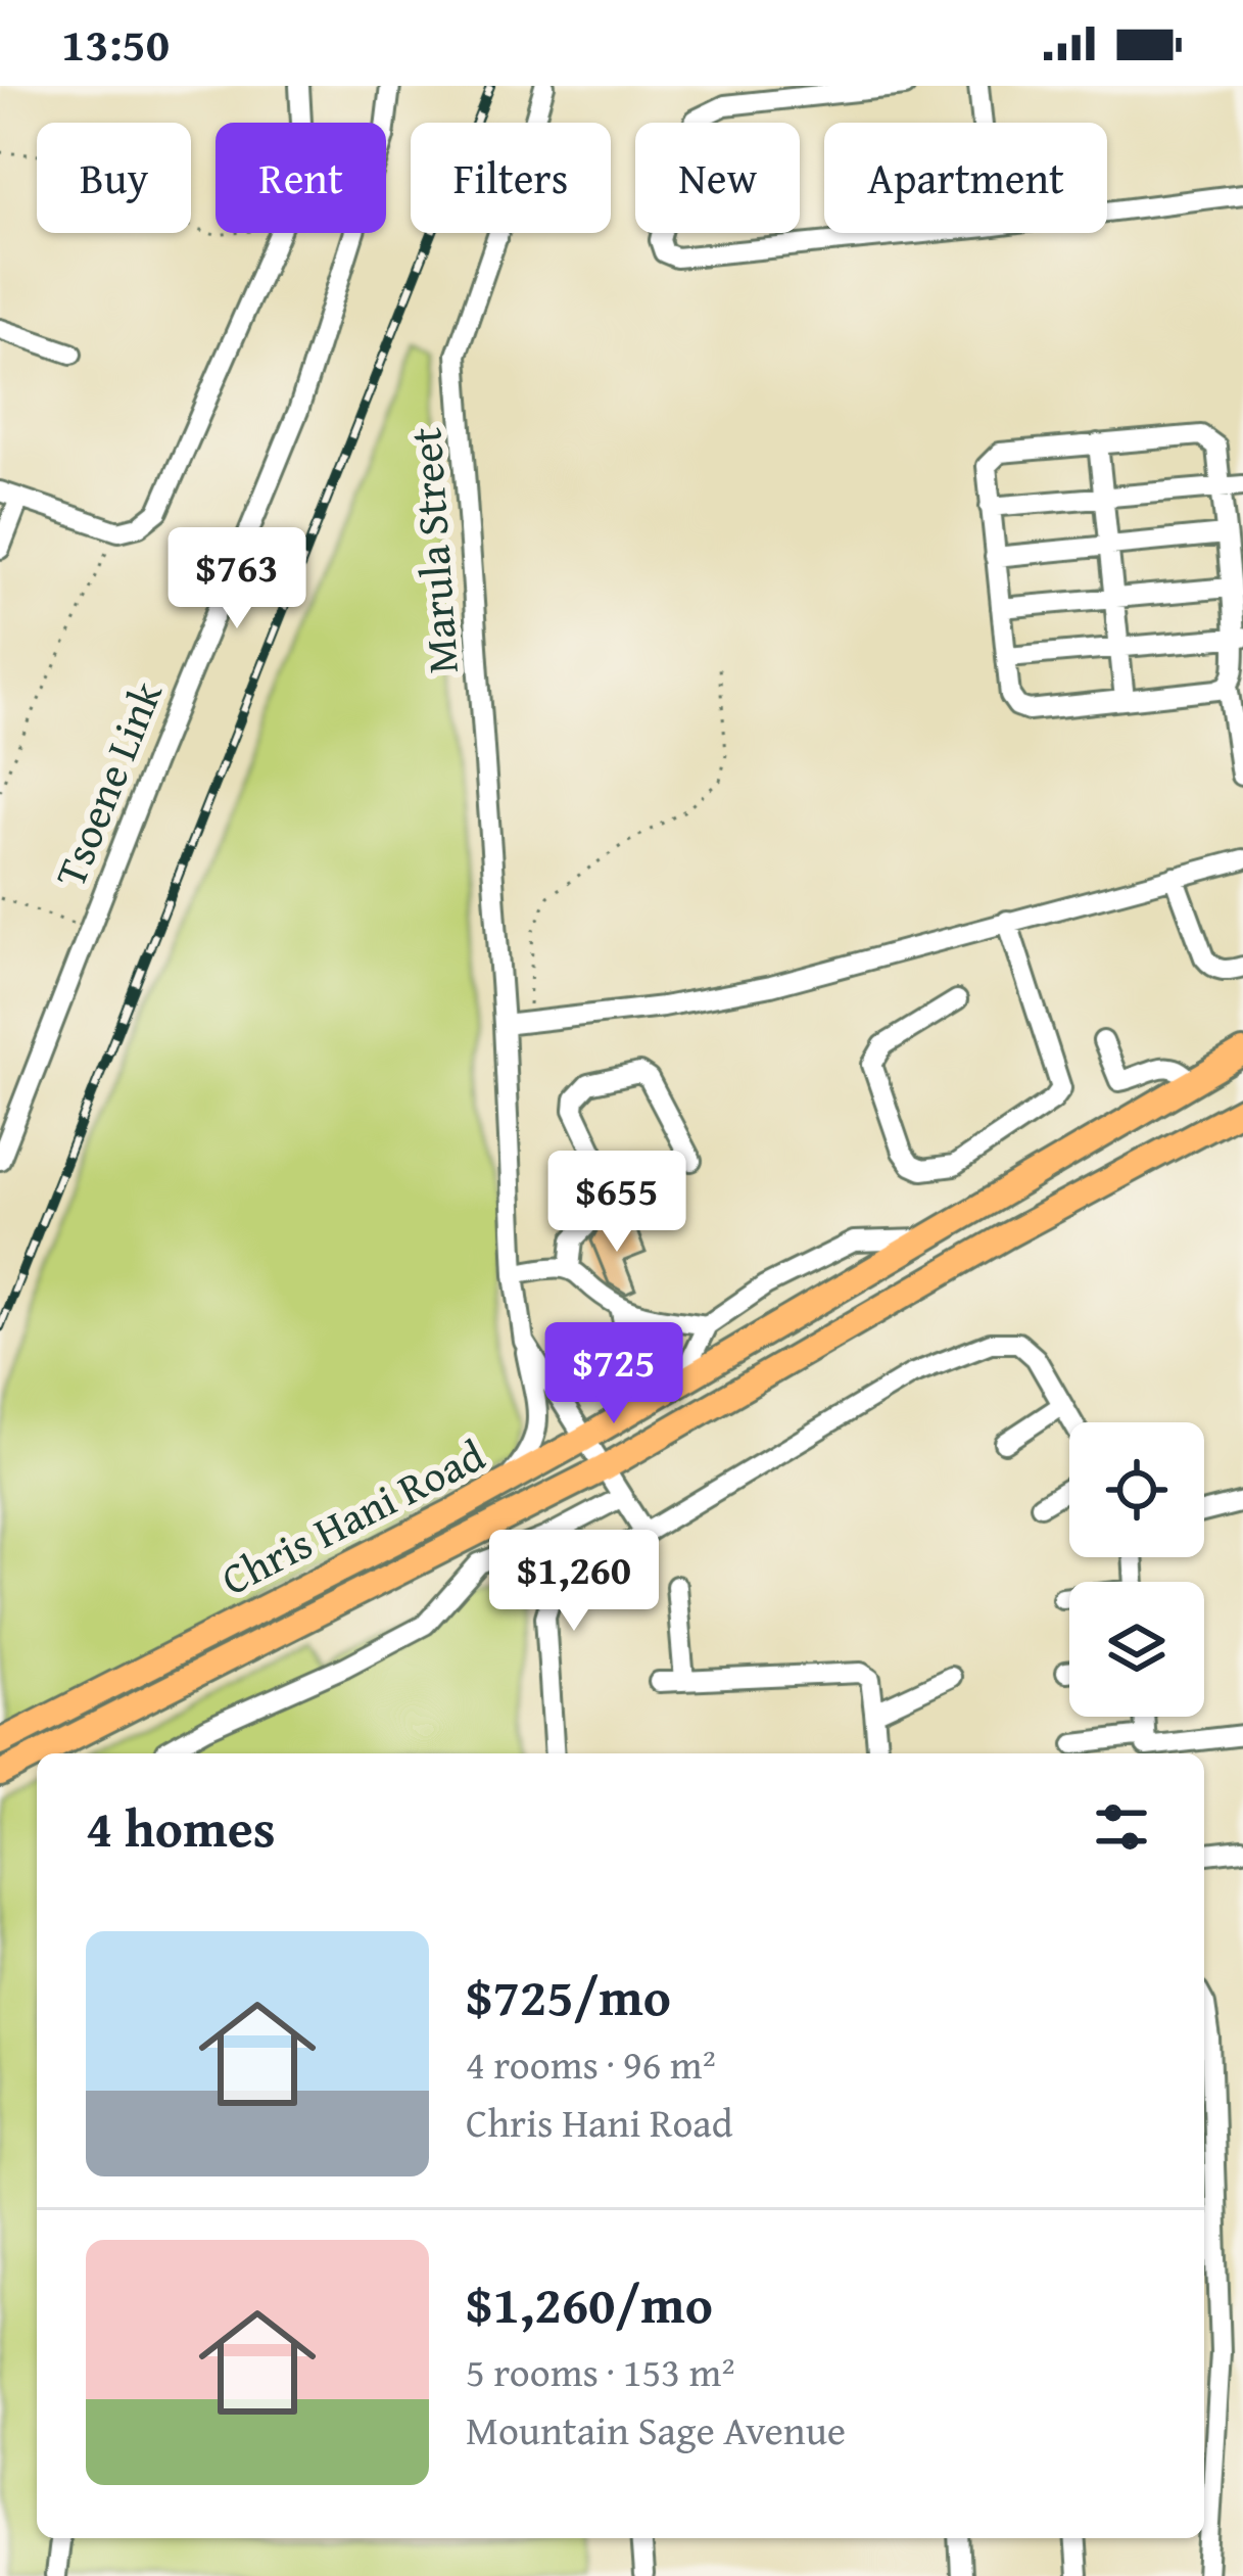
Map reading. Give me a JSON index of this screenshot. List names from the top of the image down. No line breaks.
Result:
{"streets":{"main road":["Chris Hani Road"],"street":["Marula Street","Tsoene Link"]},"crossings":[["Marula Street","Chris Hani Road"]],"page":{"status":"13:50","chip":["Buy","Rent","Filters","New","Apartment"],"price":["$763","$655","$725","$1,260"],"heading":"4 homes","list":[{"name":"$725/mo","note":"4 rooms · 96 m² · Chris Hani Road"},{"name":"$1,260/mo","note":"5 rooms · 153 m² · Mountain Sage Avenue"}]}}
